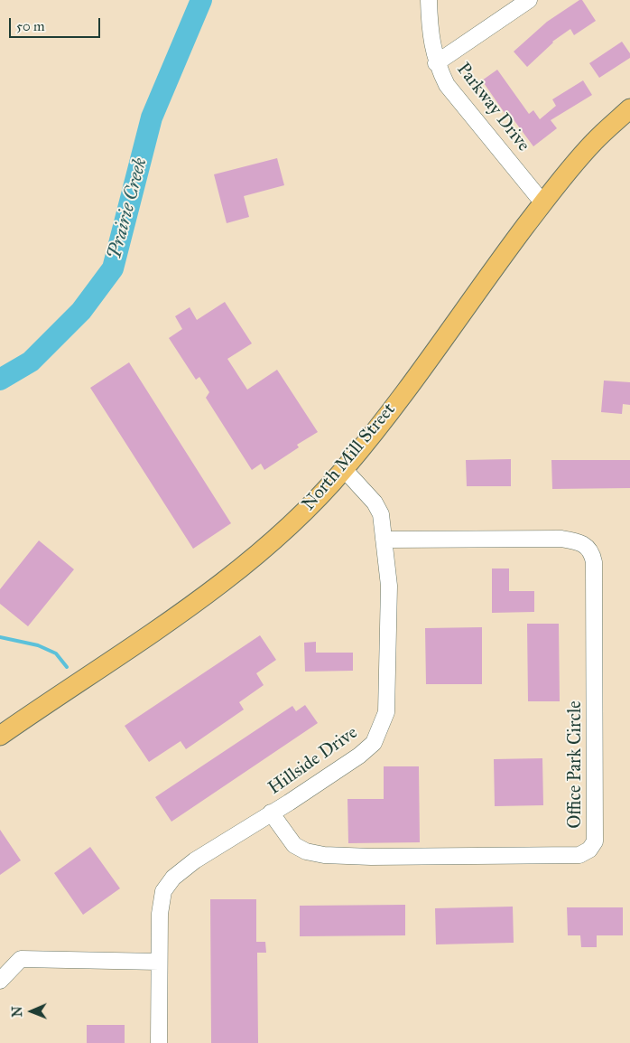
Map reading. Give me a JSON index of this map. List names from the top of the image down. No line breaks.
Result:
{"streets":{"main road":["North Mill Street"],"street":["Parkway Drive","Hillside Drive","Office Park Circle"]},"crossings":[["Parkway Drive","North Mill Street"],["North Mill Street","Hillside Drive"],["Hillside Drive","Office Park Circle"]],"water":["Prairie Creek"],"scale_bar":"50 m","north":"left"}
